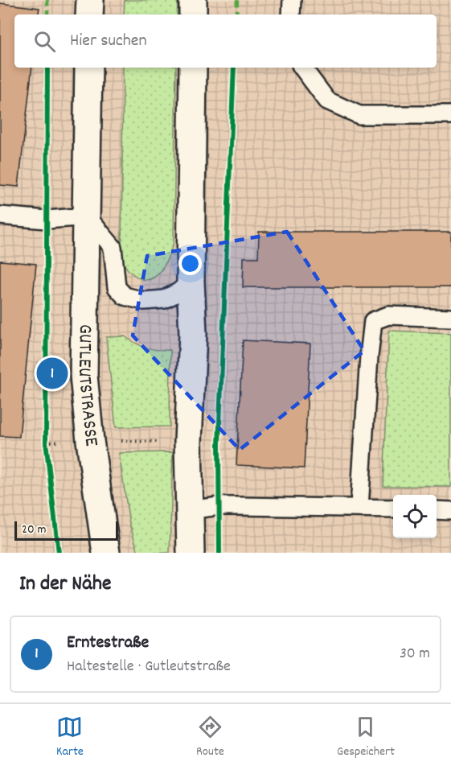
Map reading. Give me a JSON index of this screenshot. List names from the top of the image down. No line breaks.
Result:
{"streets":{"main road":["GUTLEUTSTRASSE"]},"scale_bar":"20 m","page":{"search":"Hier suchen","pins":"1","scale":"20 m","heading":"In der Nähe","list":[{"mark":"1","name":"Erntestraße","note":"Haltestelle · Gutleutstraße","value":"30 m"}],"nav":["Karte","Route","Gespeichert"]}}
